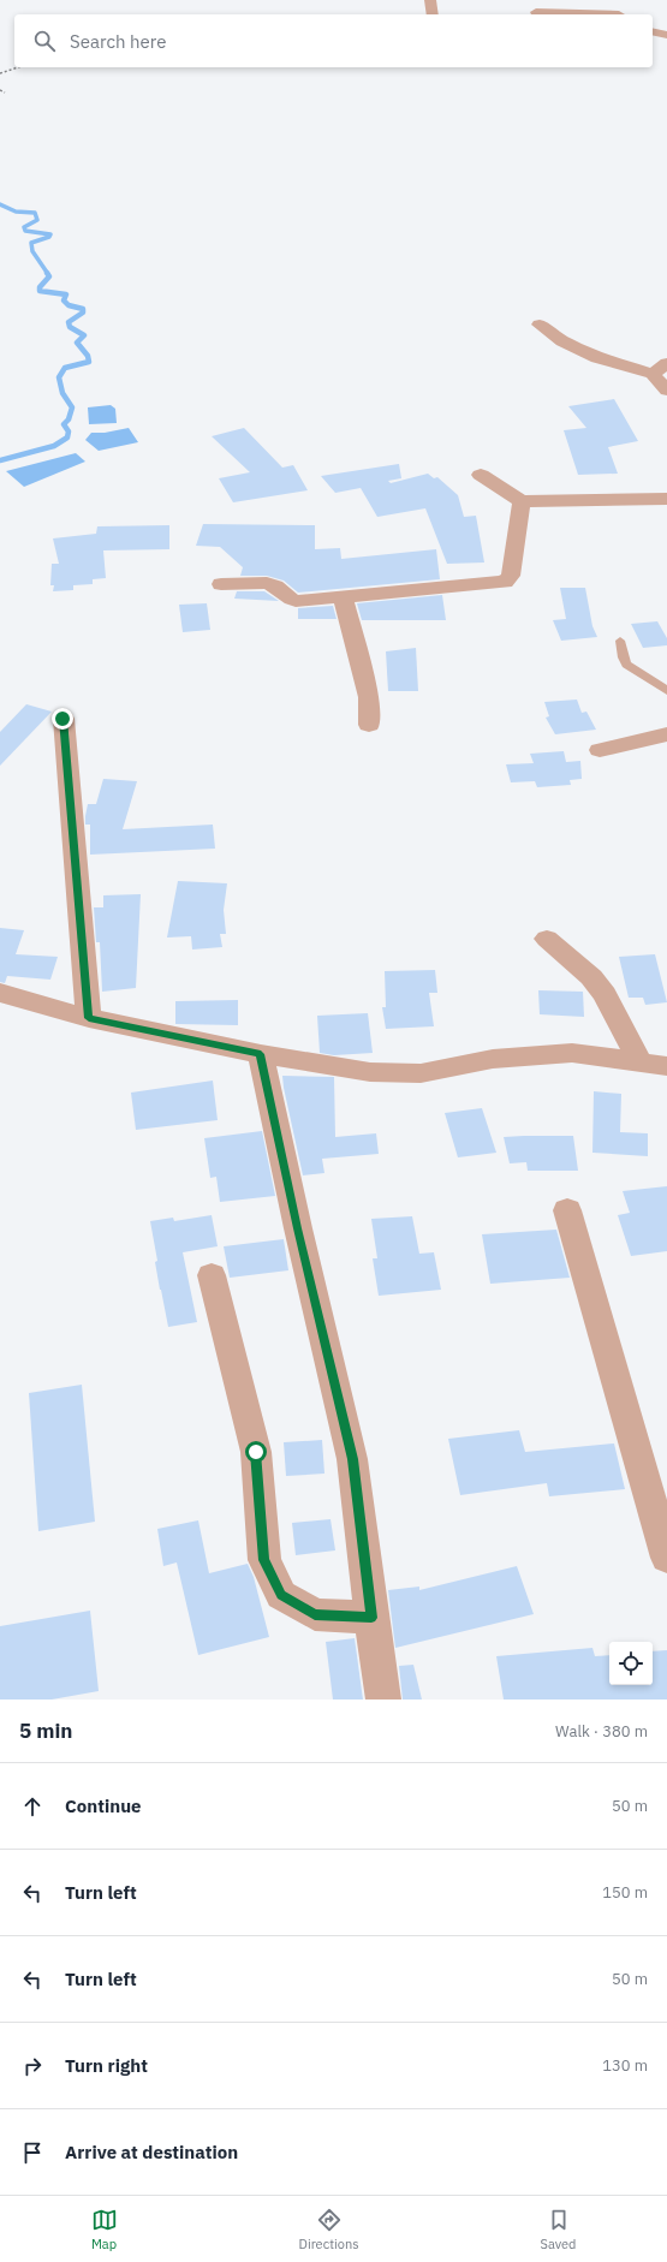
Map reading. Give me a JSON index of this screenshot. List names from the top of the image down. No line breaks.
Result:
{"page":{"search":"Search here","heading":["5 min","Walk · 380 m"],"list":[["Continue","50 m"],["Turn left","150 m"],["Turn left","50 m"],["Turn right","130 m"],"Arrive at destination"],"nav":["Map","Directions","Saved"]}}
